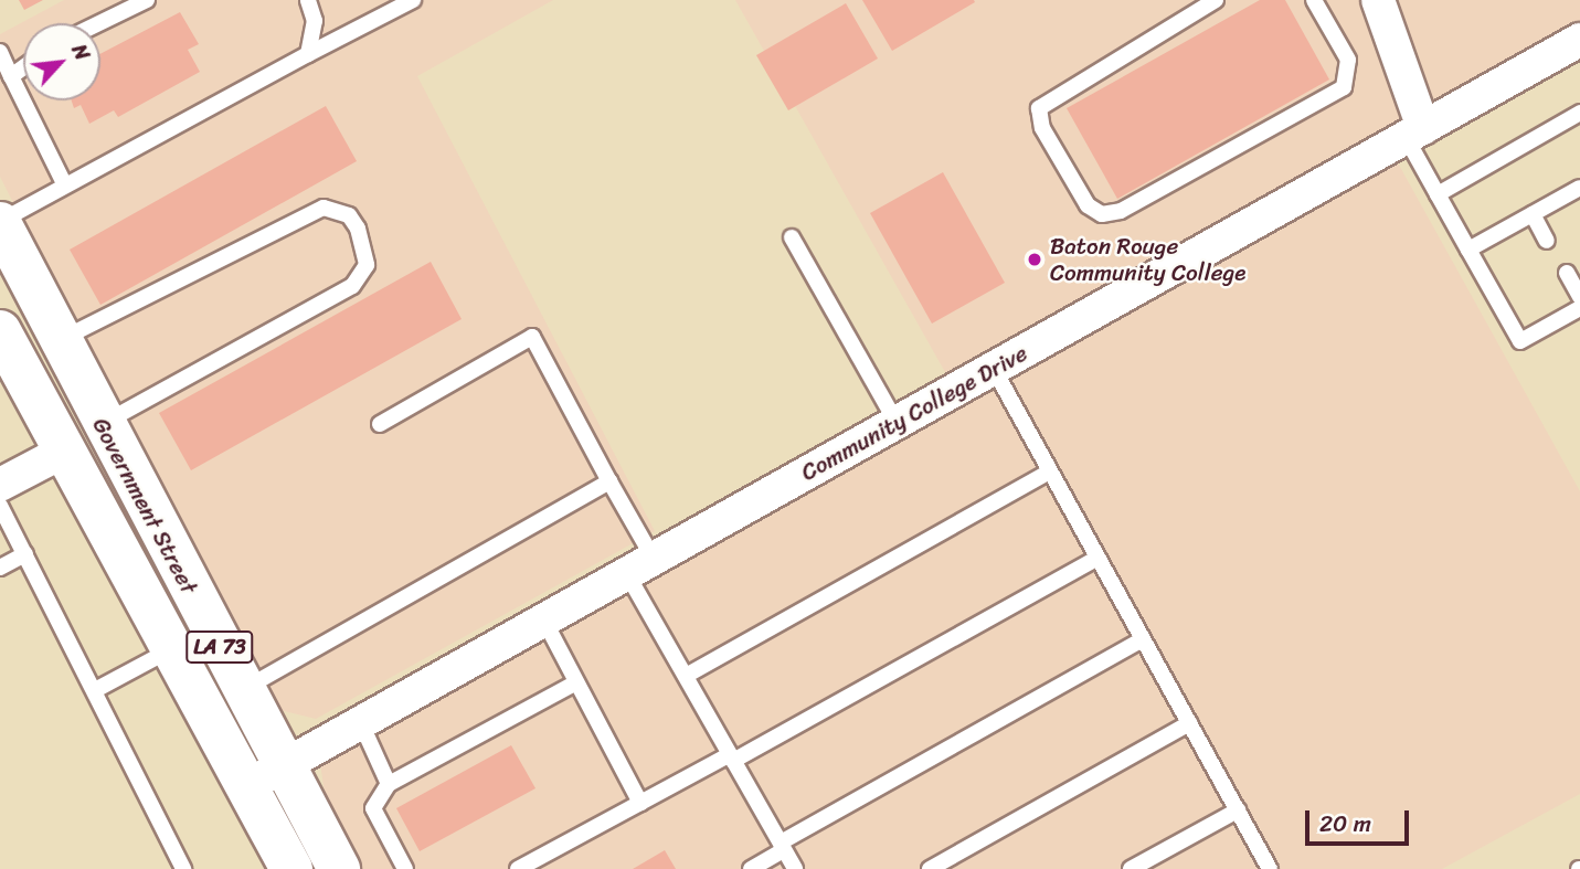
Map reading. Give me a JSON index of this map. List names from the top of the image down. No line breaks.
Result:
{"streets":{"main road":["Government Street","LA 73"],"street":["Community College Drive"]},"crossings":[["Community College Drive","Government Street"]],"places":["Baton Rouge Community College"],"scale_bar":"20 m","north":"top right"}
